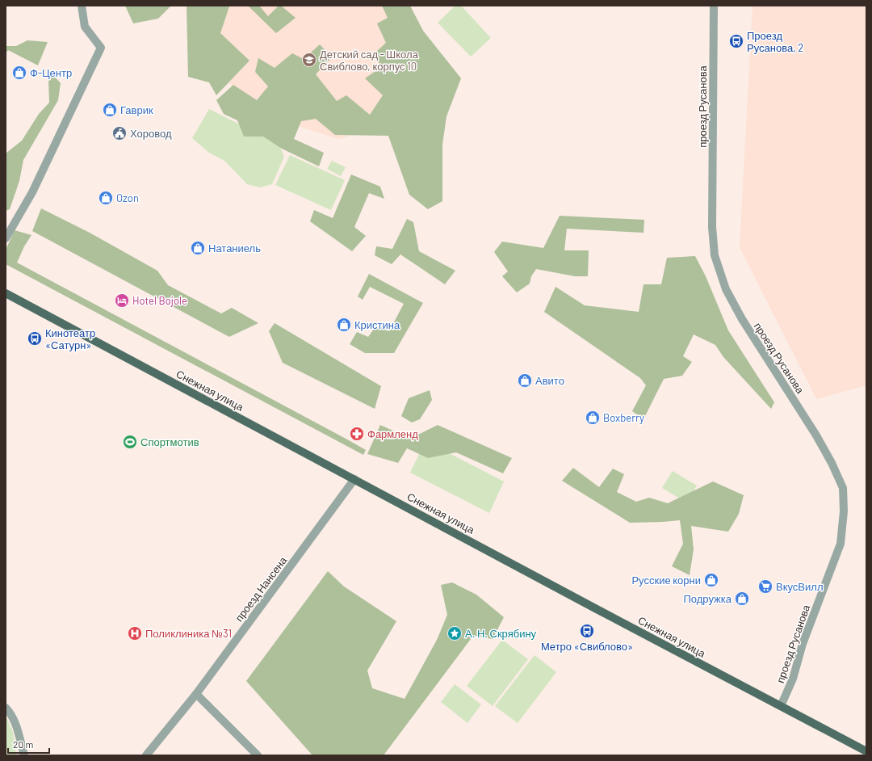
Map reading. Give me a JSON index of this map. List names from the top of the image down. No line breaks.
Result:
{"streets":{"main road":["Снежная улица"],"street":["проезд Русанова","проезд Нансена"]},"crossings":[["проезд Русанова","Снежная улица"],["Снежная улица","проезд Нансена"]],"places":{"bus stop":["Проезд Русанова, 2","Кинотеатр «Сатурн»","Метро «Свиблово»"],"school or university":["Детский сад - Школа Свиблово, корпус 10"],"shop":["Ф-Центр","Гаврик","Ozon","Натаниель","Кристина","Авито","Boxberry","Русские корни","Подружка"],"public building":["Хоровод"],"hotel":["Hotel Bojole"],"pharmacy":["Фармленд"],"sports":["Спортмотив"],"supermarket":["ВкусВилл"],"hospital":["Поликлиника №31"],"place":["А. Н. Скрябину"]},"scale_bar":"20 m"}
